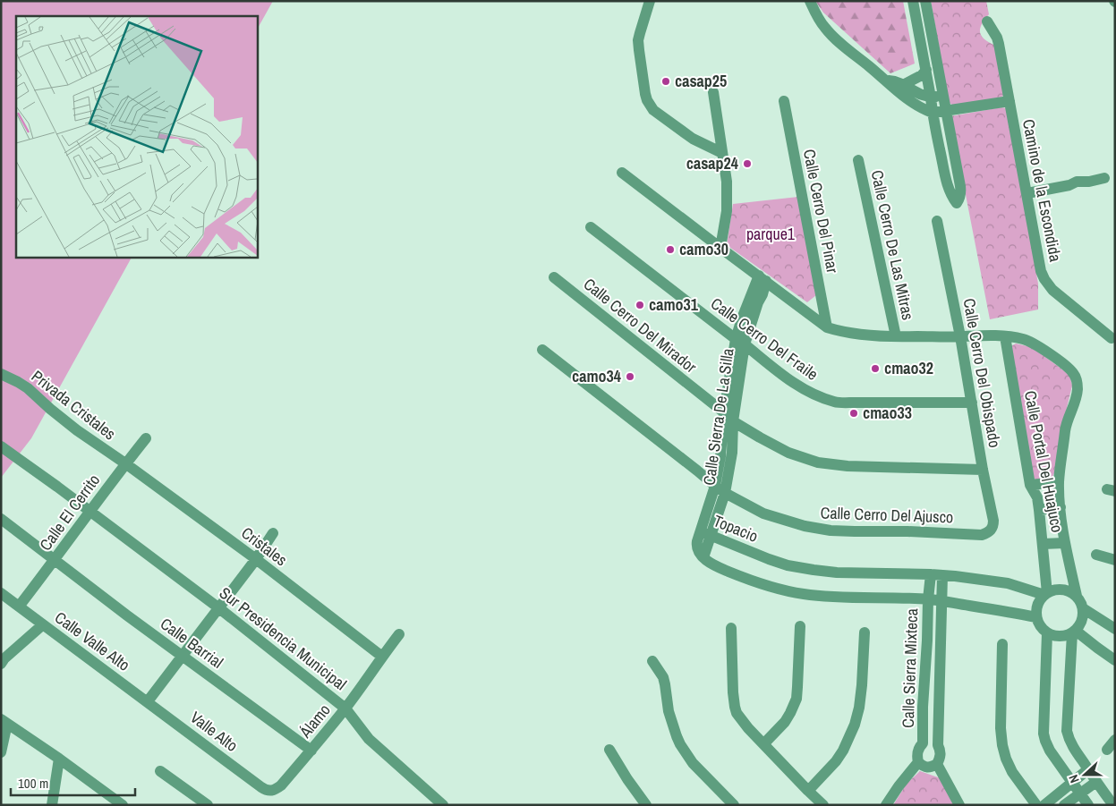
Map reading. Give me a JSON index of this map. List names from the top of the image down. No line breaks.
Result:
{"streets":{"street":["Camino de la Escondida","Calle Cerro Del Pinar","Calle Cerro De Las Mitras","Calle Cerro Del Mirador","Calle Cerro Del Fraile","Calle Cerro Del Obispado","Privada Cristales","Calle Sierra De La Silla","Calle Portal Del Huajuco","Calle El Cerrito","Calle Cerro Del Ajusco","Topacio","Cristales","Sur Presidencia Municipal","Calle Valle Alto","Calle Barrial","Calle Sierra Mixteca","Álamo","Valle Alto"]},"crossings":[["Calle Cerro Del Pinar","Calle Portal Del Huajuco"],["Calle Cerro De Las Mitras","Calle Portal Del Huajuco"],["Calle Cerro Del Mirador","Calle Cerro Del Obispado"],["Calle Cerro Del Mirador","Calle Sierra De La Silla"],["Calle Cerro Del Fraile","Calle Cerro Del Obispado"],["Calle Cerro Del Fraile","Calle Sierra De La Silla"],["Calle Cerro Del Obispado","Calle Portal Del Huajuco"],["Calle Cerro Del Obispado","Calle Cerro Del Ajusco"],["Privada Cristales","Calle El Cerrito"],["Privada Cristales","Cristales"],["Calle Sierra De La Silla","Calle Cerro Del Ajusco"],["Calle Sierra De La Silla","Topacio"],["Calle Sierra De La Silla","Calle Sierra Mixteca"],["Calle Portal Del Huajuco","Topacio"],["Calle El Cerrito","Cristales"],["Calle El Cerrito","Sur Presidencia Municipal"],["Calle El Cerrito","Calle Valle Alto"],["Calle El Cerrito","Calle Barrial"],["Topacio","Calle Sierra Mixteca"],["Cristales","Álamo"],["Sur Presidencia Municipal","Álamo"],["Calle Valle Alto","Valle Alto"],["Calle Barrial","Álamo"],["Álamo","Valle Alto"]],"parks":["parque1"],"places":["casap25","casap24","camo30","camo31","cmao32","camo34","cmao33"],"scale_bar":"100 m","north":"left"}
